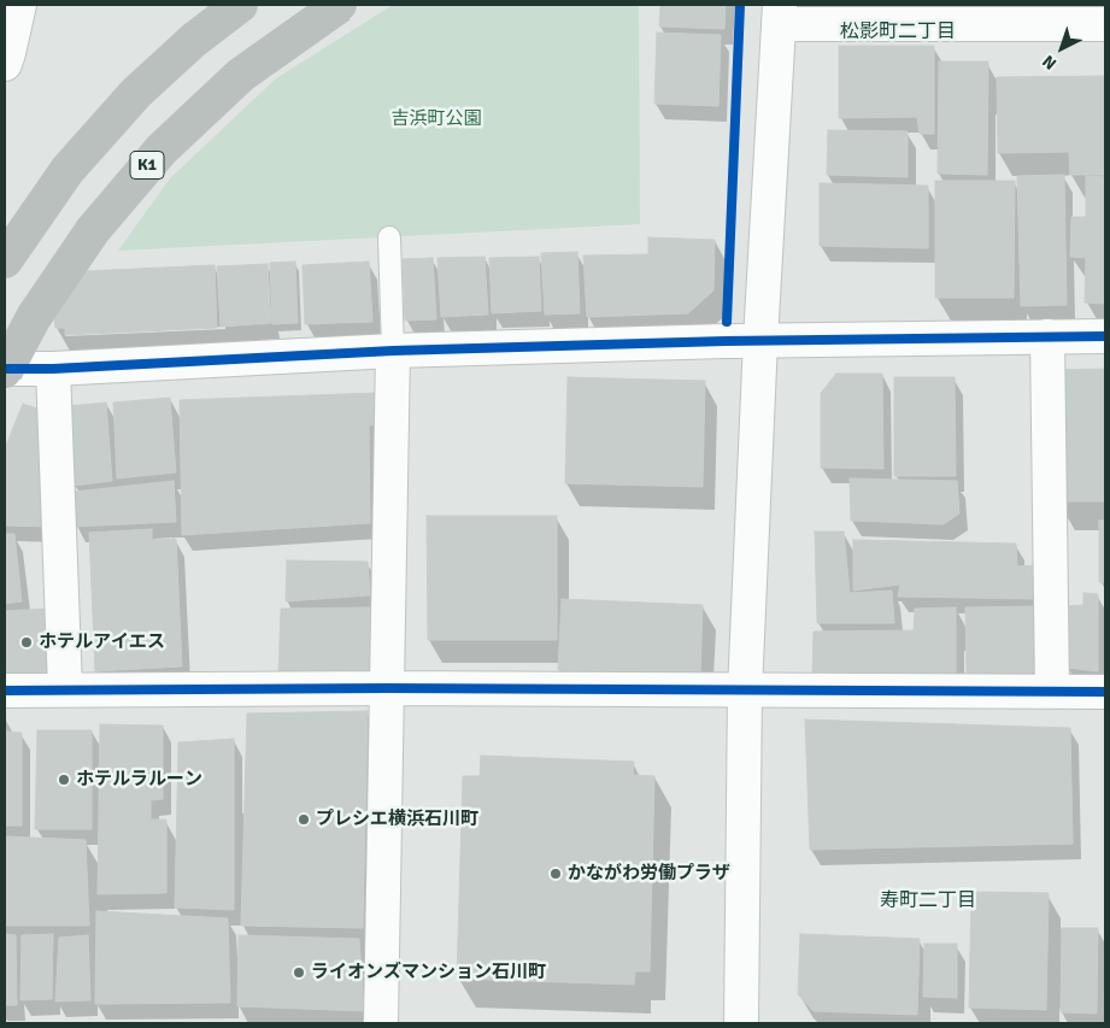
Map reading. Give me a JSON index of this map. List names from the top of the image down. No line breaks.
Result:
{"streets":{"highway":["K1"]},"districts":["松影町二丁目","寿町二丁目"],"parks":["吉浜町公園"],"places":["ホテルアイエス","ホテルラルーン","プレシエ横浜石川町","かながわ労働プラザ","ライオンズマンション石川町"],"north":"bottom left"}
